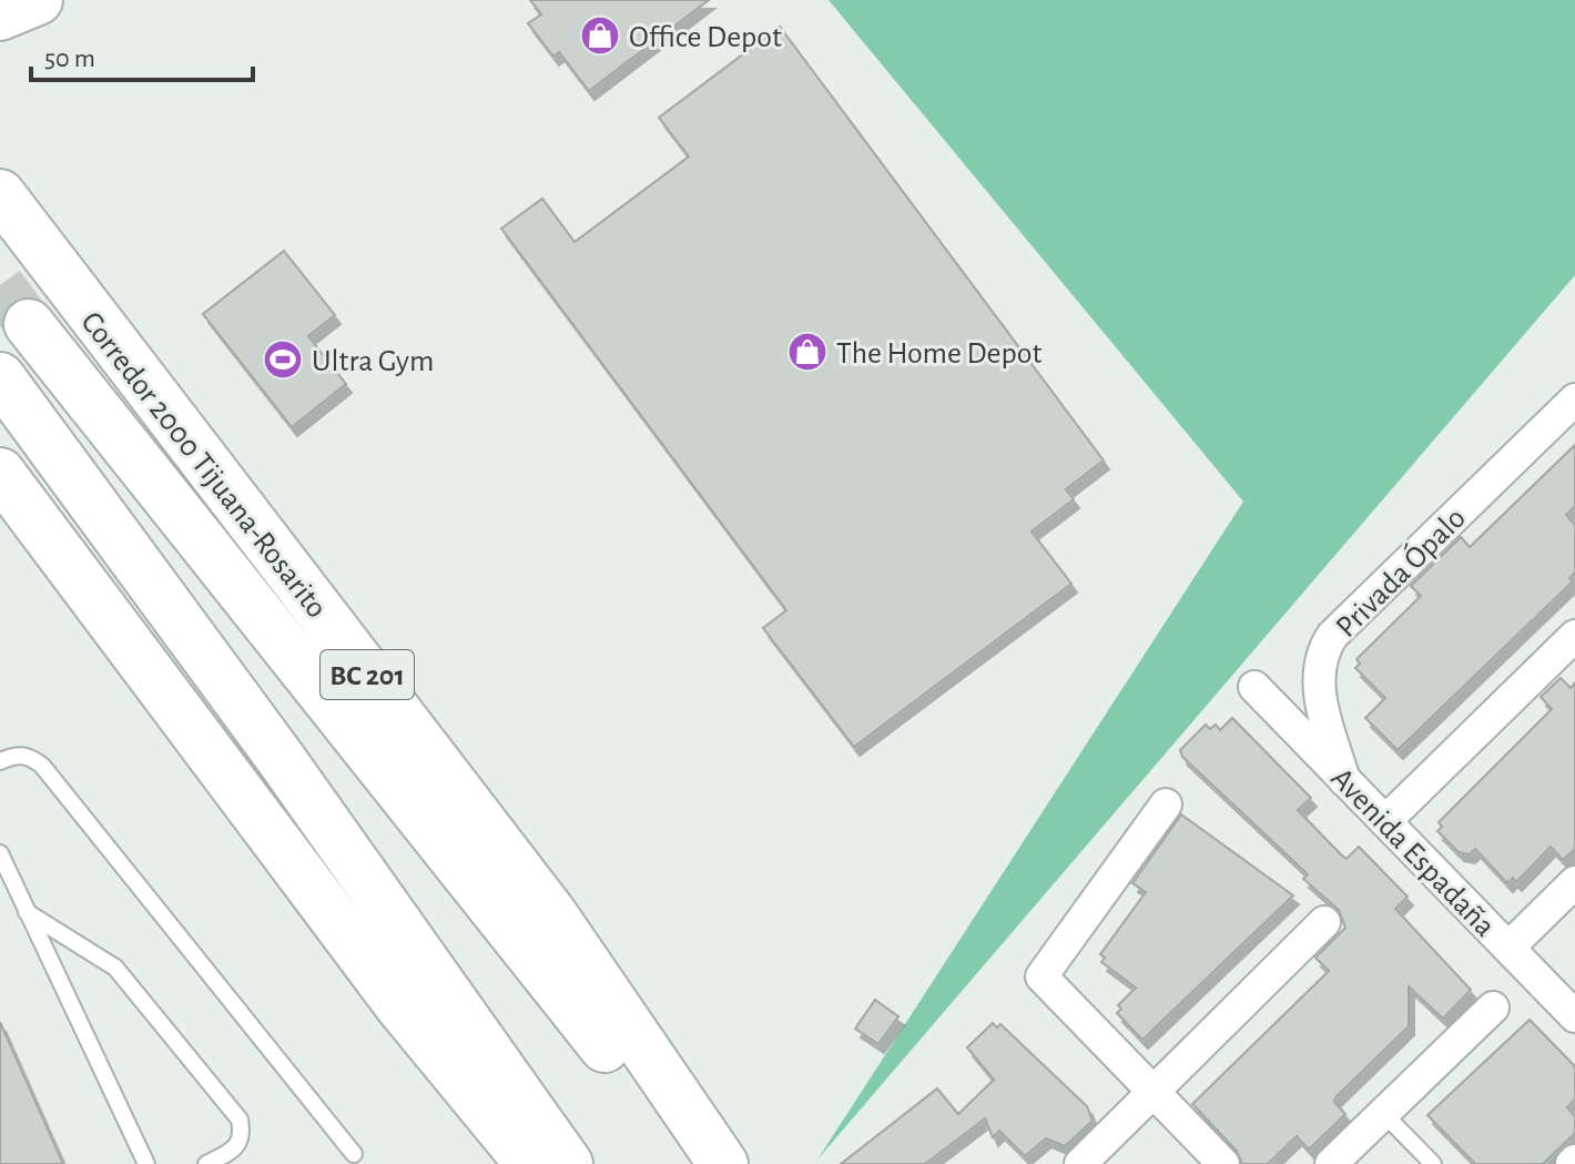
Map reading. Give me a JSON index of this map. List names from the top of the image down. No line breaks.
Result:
{"streets":{"main road":["Corredor 2000 Tijuana-Rosarito","BC 201"],"street":["Privada Ópalo","Avenida Espadaña"]},"crossings":[["Privada Ópalo","Avenida Espadaña"]],"places":{"shop":["Office Depot","The Home Depot"],"sports":["Ultra Gym"]},"scale_bar":"50 m"}
